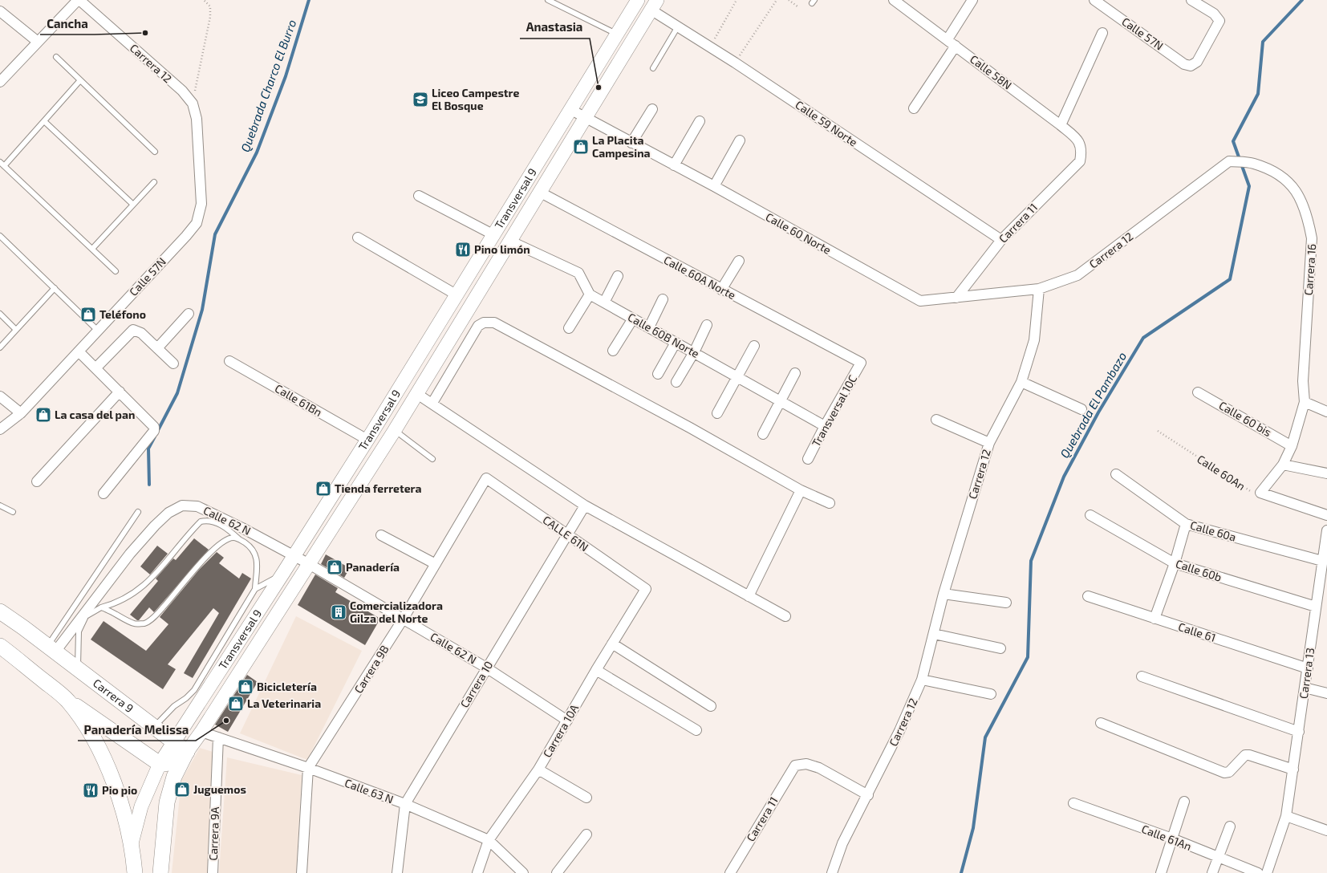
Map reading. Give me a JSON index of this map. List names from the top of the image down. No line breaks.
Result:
{"streets":{"main road":["Transversal 9","Carrera 9"],"street":["Calle 57N","Carrera 12","Calle 58N","Calle 59 Norte","Carrera 11","Calle 60 Norte","Carrera 16","Calle 60A Norte","Calle 60B Norte","Calle 61Bn","Transversal 10C","Calle 60 bis","Calle 60An","Calle 62 N","Calle 60a","CALLE 61N","Calle 60b","Calle 61","Carrera 9B","Carrera 13","Carrera 10","Carrera 10A","Calle 63 N","Carrera 9A","Calle 61An"]},"crossings":[["Calle 57N","Carrera 12"],["Carrera 12","Carrera 11"],["Carrera 12","Calle 60 Norte"],["Carrera 12","Carrera 16"],["Calle 58N","Carrera 11"],["Calle 59 Norte","Transversal 9"],["Calle 59 Norte","Carrera 11"],["Transversal 9","Calle 60 Norte"],["Transversal 9","Calle 60A Norte"],["Transversal 9","Calle 61Bn"],["Transversal 9","Calle 62 N"],["Transversal 9","Carrera 9"],["Transversal 9","Calle 63 N"],["Carrera 11","Calle 60 Norte"],["Calle 60A Norte","Transversal 10C"],["Calle 60B Norte","Transversal 10C"],["Calle 62 N","Carrera 9B"],["Calle 62 N","Carrera 10"],["Calle 62 N","Carrera 9"],["Calle 62 N","Carrera 10A"],["Calle 60a","Carrera 13"],["CALLE 61N","Carrera 9B"],["CALLE 61N","Carrera 10"],["CALLE 61N","Carrera 10A"],["Calle 60b","Carrera 13"],["Calle 61","Carrera 13"],["Carrera 9B","Calle 63 N"],["Carrera 10","Calle 63 N"],["Carrera 10A","Calle 63 N"],["Calle 63 N","Carrera 9A"]],"water":["Quebrada Charco El Burro","Quebrada El Pambazo"],"places":{"other":["Cancha","Anastasia","Panadería Melissa"],"school or university":["Liceo Campestre El Bosque"],"shop":["La Placita Campesina","Teléfono","La casa del pan","Tienda ferretera","Panadería","Bicicletería","La Veterinaria","Juguemos"],"restaurant":["Pino limón","Pio pio"],"building":["Comercializadora Gilza del Norte"]}}
